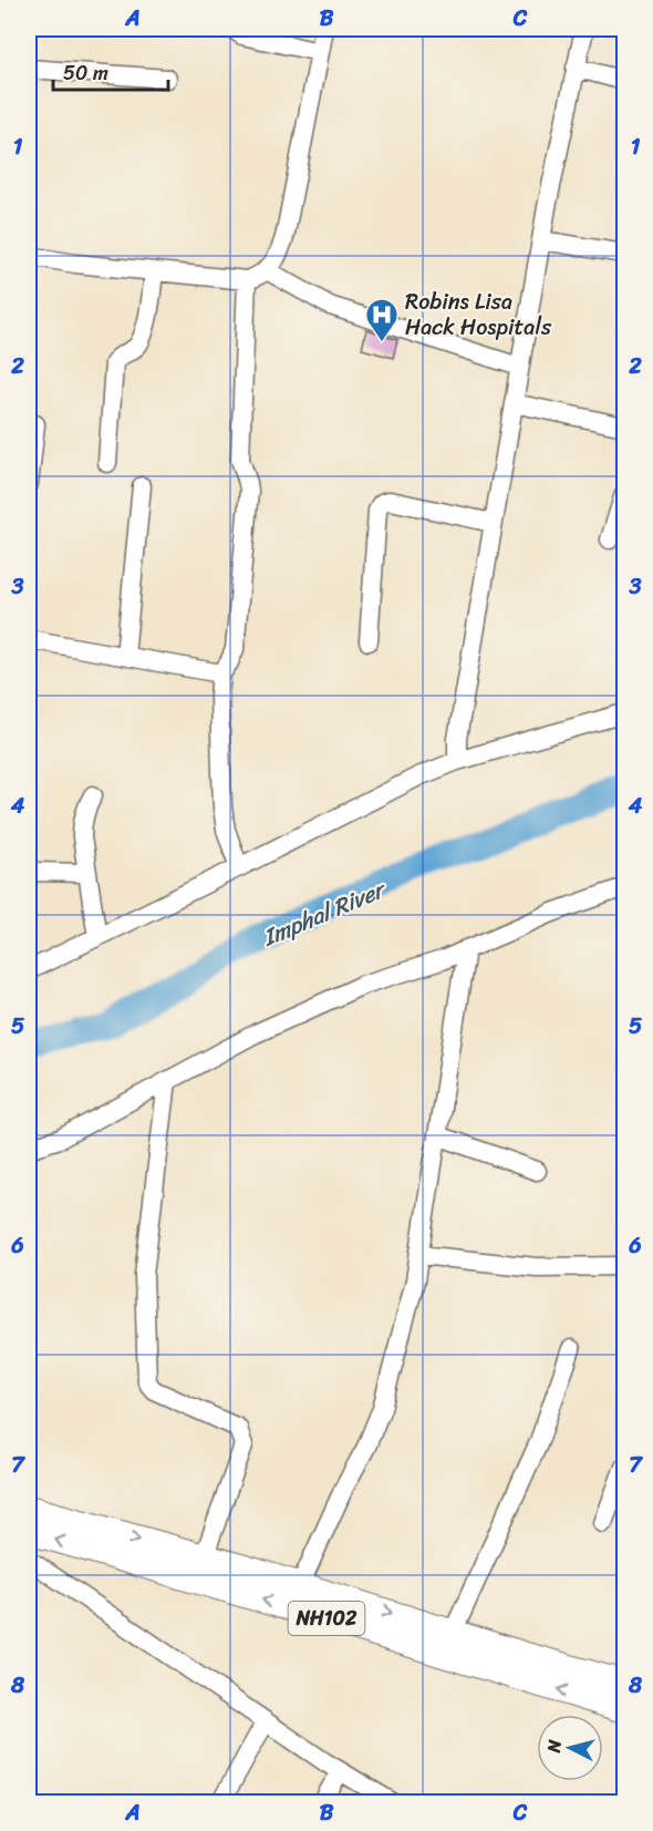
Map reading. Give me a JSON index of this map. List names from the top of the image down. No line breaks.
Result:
{"streets":{"highway":["NH102"]},"water":["Imphal River"],"places":{"hospital":["Robins Lisa Hack Hospitals"]},"scale_bar":"50 m","north":"left","grid":{"columns":["A","B","C"],"rows":["1","2","3","4","5","6","7","8"]}}
